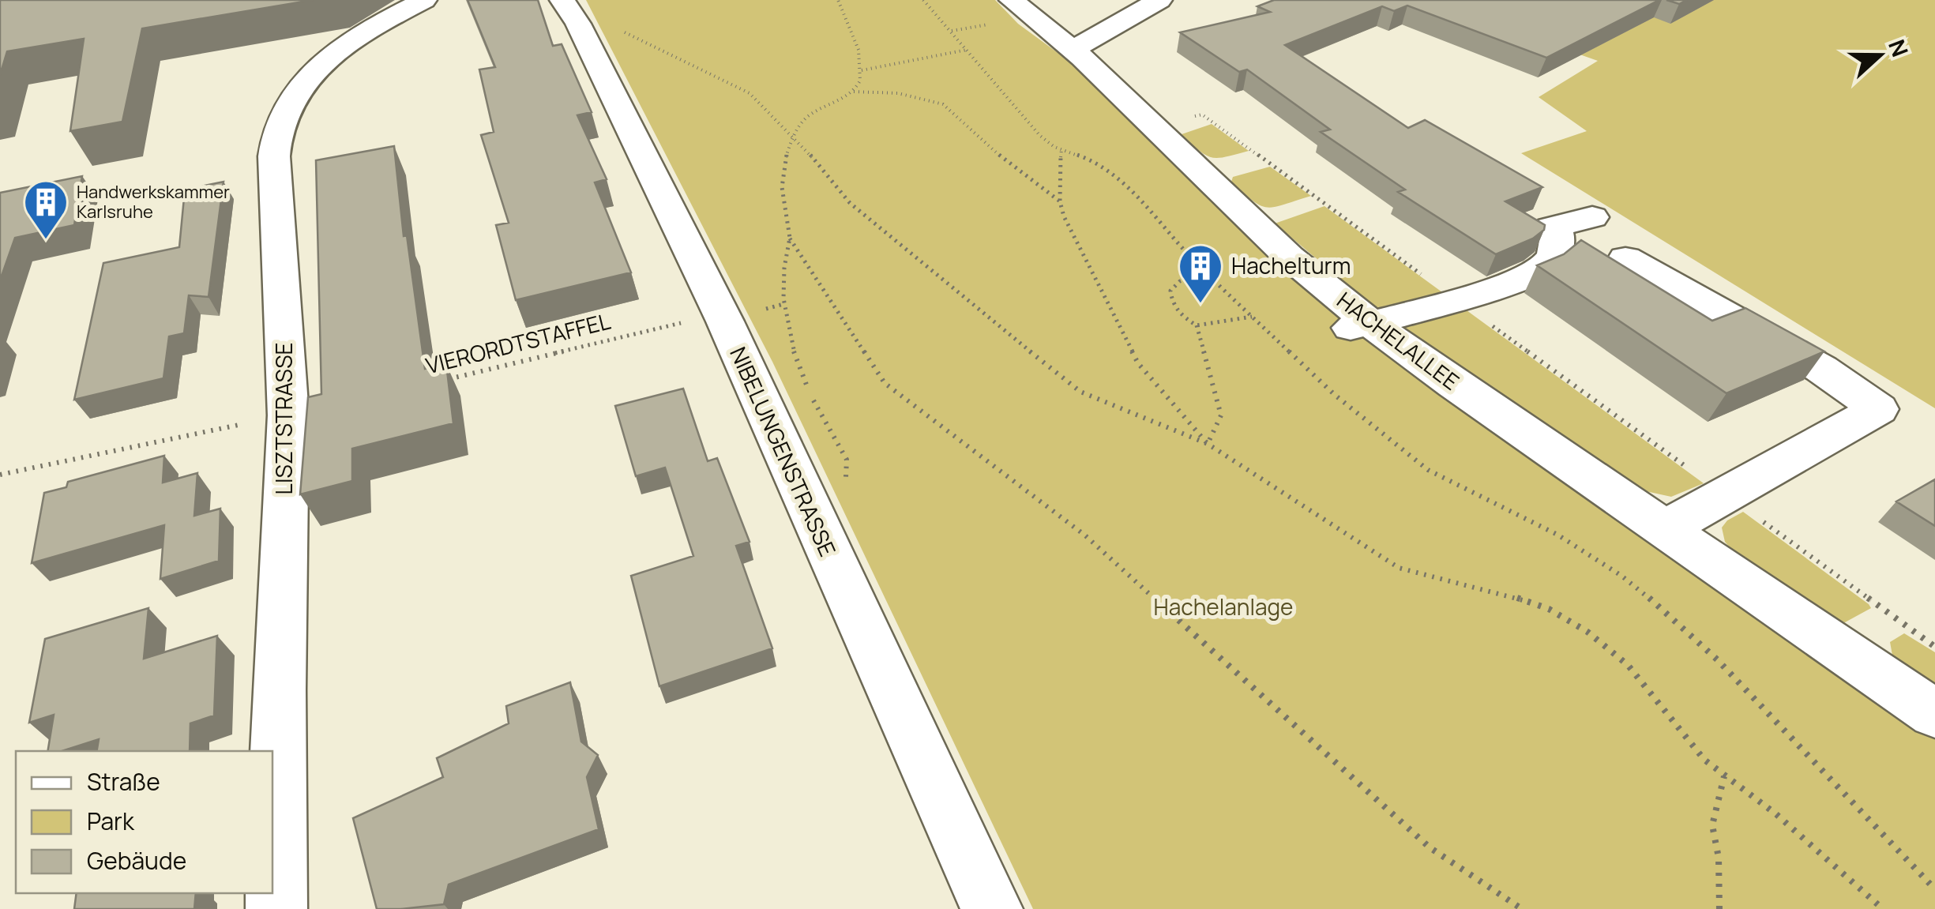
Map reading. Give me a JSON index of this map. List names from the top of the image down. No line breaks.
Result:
{"streets":{"street":["HACHELALLEE","LISZTSTRASSE","NIBELUNGENSTRASSE"],"path":["VIERORDTSTAFFEL"]},"crossings":[["VIERORDTSTAFFEL","NIBELUNGENSTRASSE"]],"parks":["Hachelanlage"],"places":{"building":["Handwerkskammer Karlsruhe","Hachelturm"]},"legend":["Straße","Park","Gebäude"],"north":"right"}
